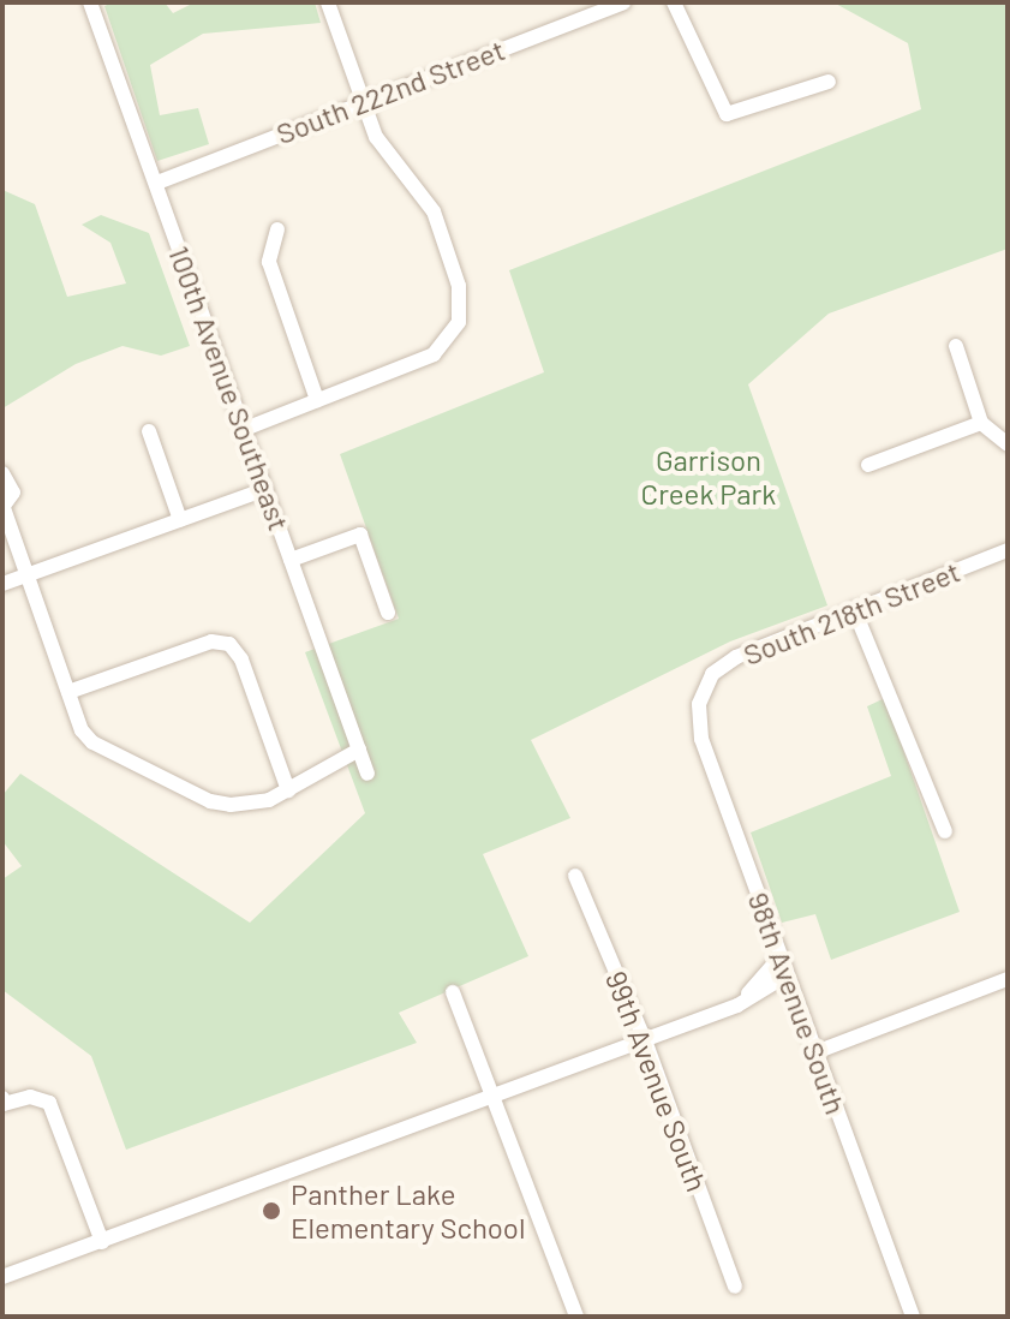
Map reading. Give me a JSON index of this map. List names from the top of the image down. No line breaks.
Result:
{"streets":{"street":["South 222nd Street","100th Avenue Southeast","South 218th Street","98th Avenue South","99th Avenue South"]},"crossings":[["South 222nd Street","100th Avenue Southeast"],["South 218th Street","98th Avenue South"]],"parks":["Garrison Creek Park"],"places":["Panther Lake Elementary School"]}
